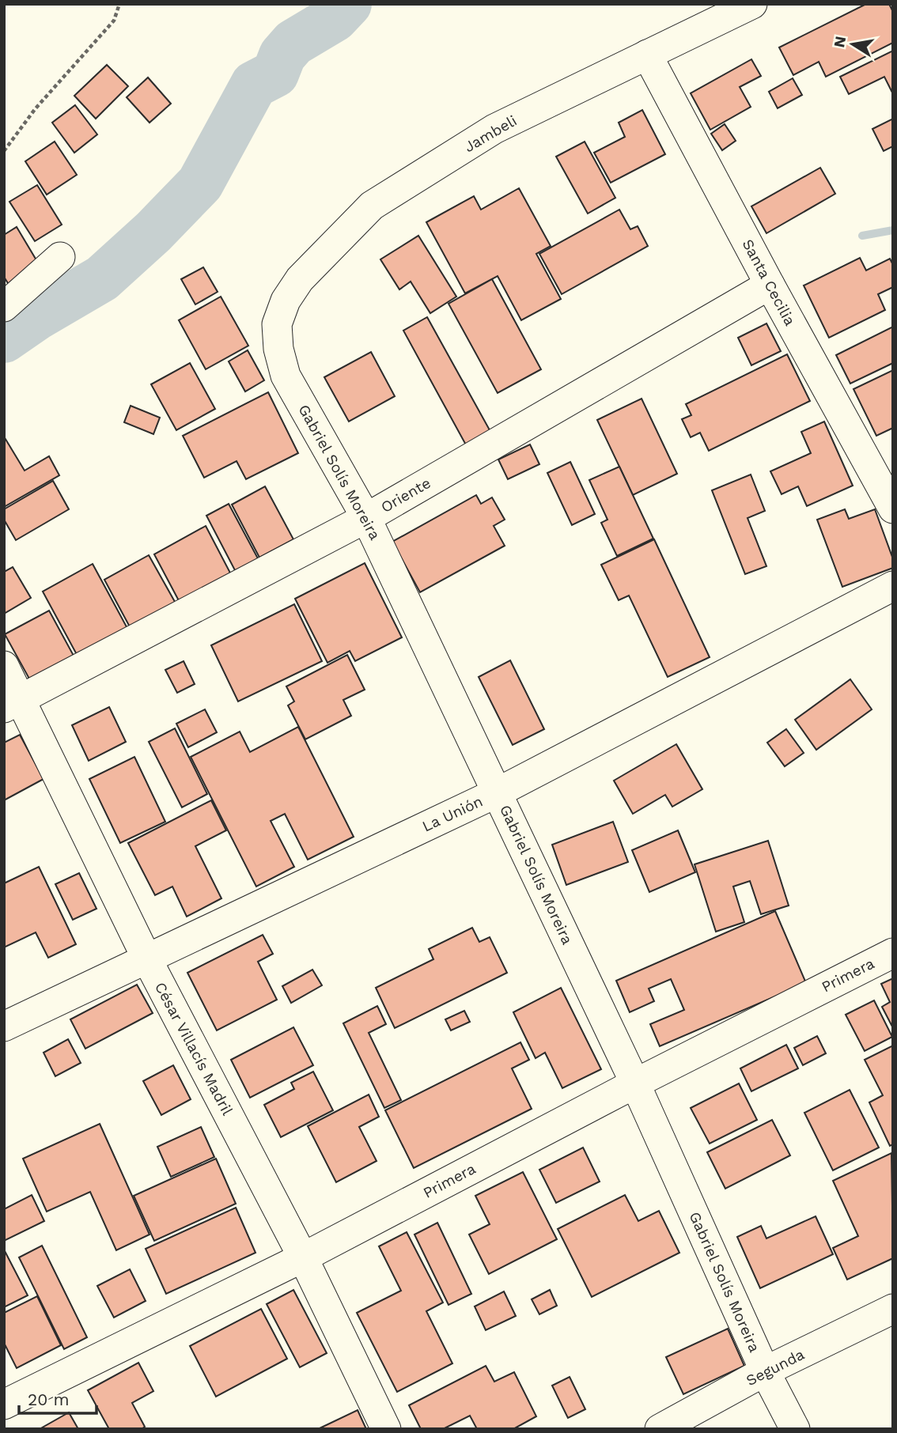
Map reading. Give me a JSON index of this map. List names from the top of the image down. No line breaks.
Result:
{"streets":{"street":["Jambeli","Santa Cecilia","Gabriel Solís Moreira","Oriente","La Unión","Primera","César Villacís Madril","Segunda"]},"crossings":[["Jambeli","Santa Cecilia"],["Jambeli","Gabriel Solís Moreira"],["Santa Cecilia","Oriente"],["Gabriel Solís Moreira","Oriente"],["Gabriel Solís Moreira","La Unión"],["Gabriel Solís Moreira","Primera"],["Gabriel Solís Moreira","Segunda"],["Oriente","César Villacís Madril"],["La Unión","César Villacís Madril"],["Primera","César Villacís Madril"]],"scale_bar":"20 m","north":"left"}
